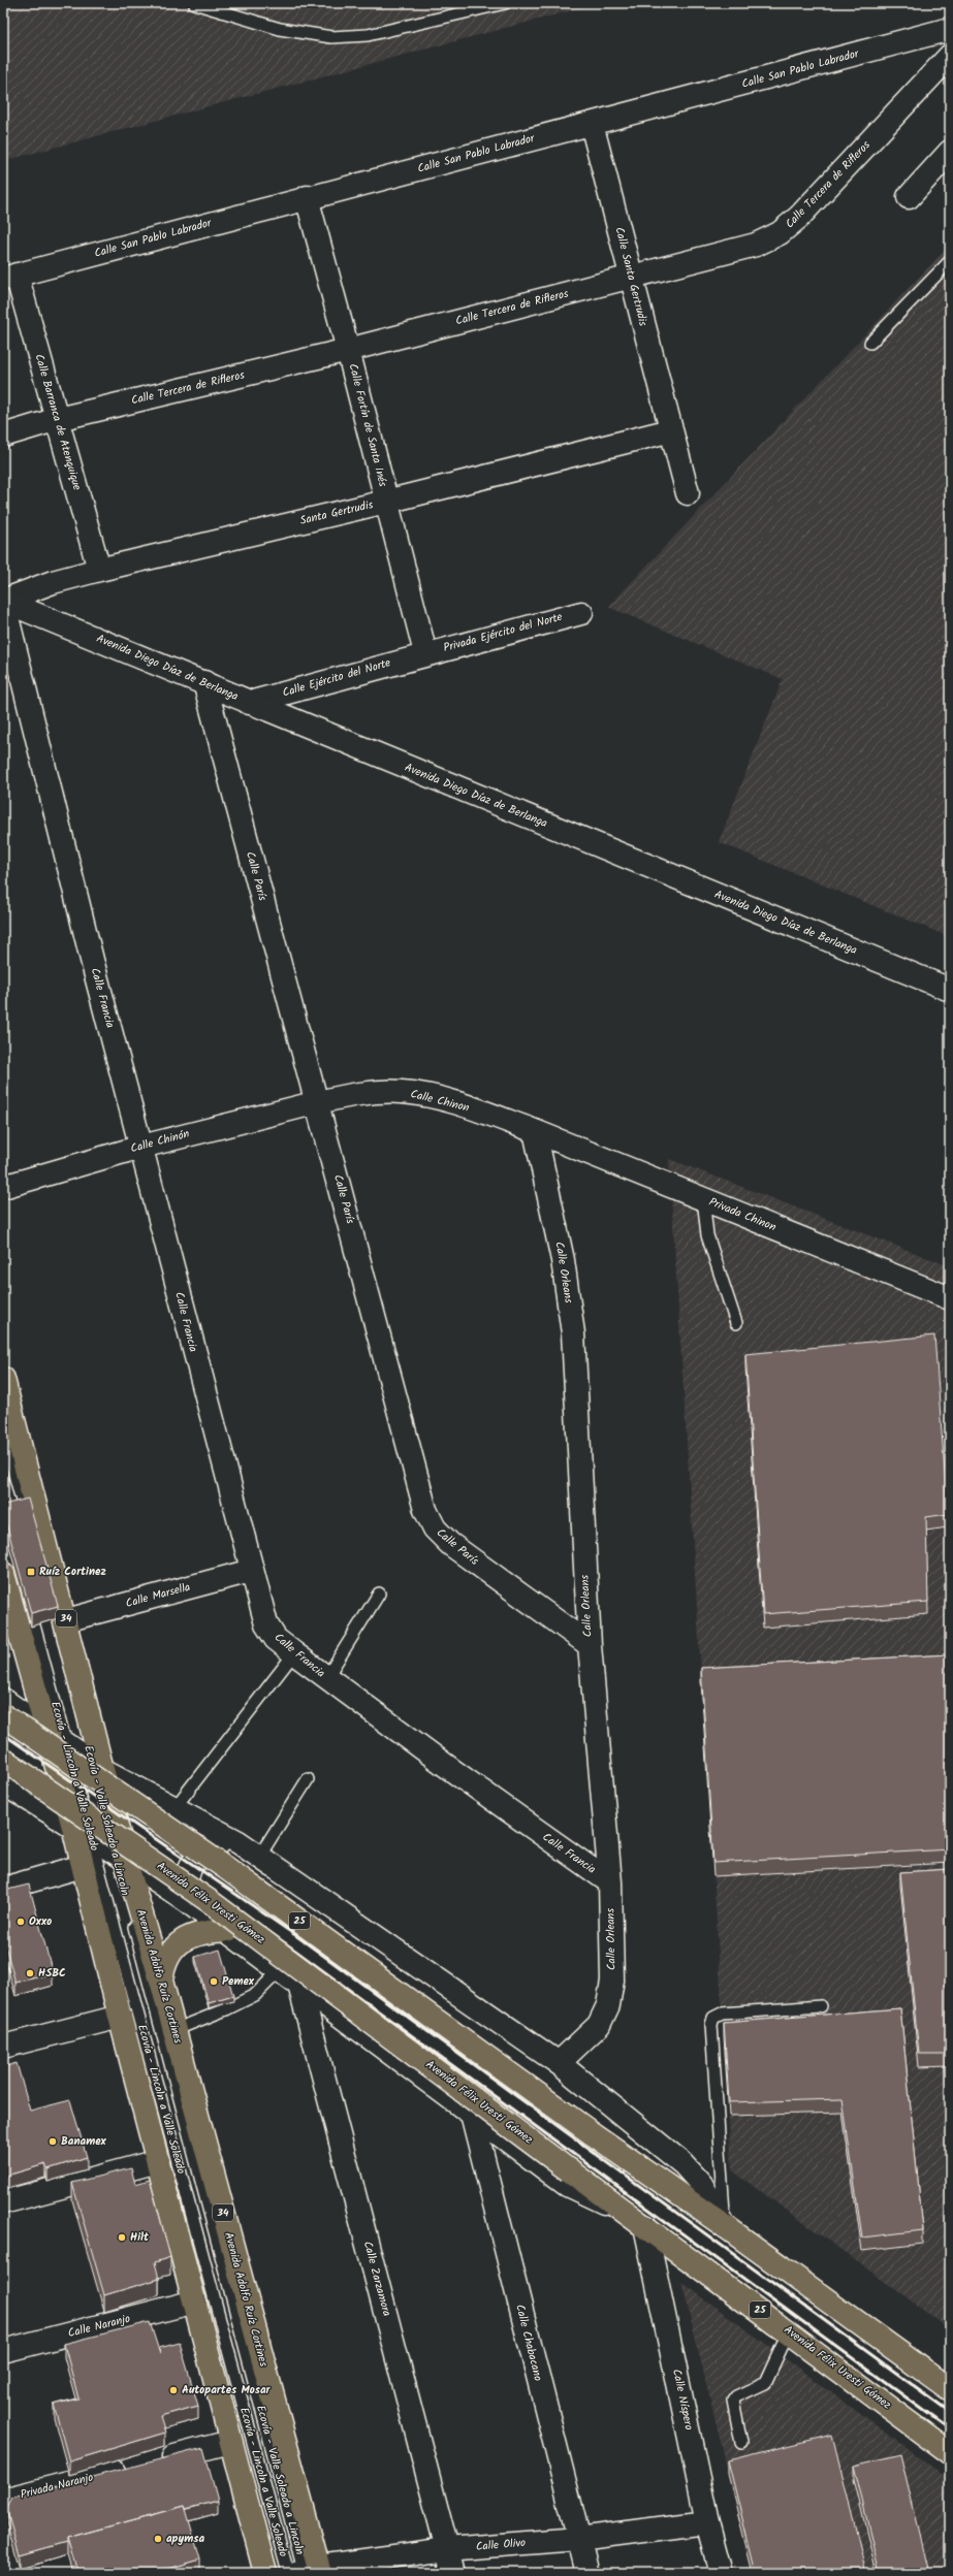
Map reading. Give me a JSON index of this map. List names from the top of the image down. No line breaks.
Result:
{"streets":{"main road":["34","Avenida Félix Uresti Gómez","25","Avenida Adolfo Ruíz Cortines"],"street":["Calle San Pablo Labrador","Calle Tercera de Rifleros","Calle Santa Gertrudis","Calle Barranca de Atenquique","Calle Fortín de Santa Inés","Santa Gertrudis","Privada Ejército del Norte","Avenida Diego Díaz de Berlanga","Calle Ejército del Norte","Calle París","Calle Francia","Calle Chinon","Calle Chinón","Privada Chinon","Calle Orleans","Calle Marsella","Calle Zarzamora","Calle Naranjo","Calle Chabacano","Calle Níspero","Privada Naranjo","Calle Olivo"],"lane":["Ecovía - Lincoln a Valle Soleado","Ecovía - Valle Soleado a Lincoln"]},"crossings":[["Calle San Pablo Labrador","Calle Santa Gertrudis"],["Calle San Pablo Labrador","Calle Barranca de Atenquique"],["Calle San Pablo Labrador","Calle Fortín de Santa Inés"],["Calle Tercera de Rifleros","Calle Santa Gertrudis"],["Calle Tercera de Rifleros","Calle Barranca de Atenquique"],["Calle Tercera de Rifleros","Calle Fortín de Santa Inés"],["Calle Santa Gertrudis","Santa Gertrudis"],["Calle Barranca de Atenquique","Santa Gertrudis"],["Calle Fortín de Santa Inés","Santa Gertrudis"],["Calle Fortín de Santa Inés","Privada Ejército del Norte"],["Calle Fortín de Santa Inés","Calle Ejército del Norte"],["Santa Gertrudis","Avenida Diego Díaz de Berlanga"],["Santa Gertrudis","Calle Francia"],["Privada Ejército del Norte","Calle Ejército del Norte"],["Avenida Diego Díaz de Berlanga","Calle Ejército del Norte"],["Avenida Diego Díaz de Berlanga","Calle París"],["Avenida Diego Díaz de Berlanga","Calle Francia"],["Calle París","Calle Chinon"],["Calle París","Calle Chinón"],["Calle París","Calle Orleans"],["Calle Francia","Calle Chinón"],["Calle Francia","Calle Orleans"],["Calle Francia","Calle Marsella"],["Calle Chinon","Calle Chinón"],["Calle Chinon","Privada Chinon"],["Calle Chinon","Calle Orleans"],["Privada Chinon","Calle Orleans"],["Calle Marsella","Avenida Adolfo Ruíz Cortines"],["Ecovía - Lincoln a Valle Soleado","Ecovía - Valle Soleado a Lincoln"],["Ecovía - Lincoln a Valle Soleado","Avenida Adolfo Ruíz Cortines"],["Ecovía - Lincoln a Valle Soleado","Calle Olivo"],["Ecovía - Valle Soleado a Lincoln","Avenida Adolfo Ruíz Cortines"],["Ecovía - Valle Soleado a Lincoln","Calle Olivo"],["Avenida Félix Uresti Gómez","Calle Níspero"],["Avenida Adolfo Ruíz Cortines","Calle Olivo"],["Calle Zarzamora","Calle Olivo"],["Calle Chabacano","Calle Olivo"],["Calle Níspero","Calle Olivo"]],"places":{"transit":["Ruíz Cortinez"],"other":["Oxxo","HSBC","Pemex","Banamex","Hilt","Autopartes Mosar","apymsa"]}}
